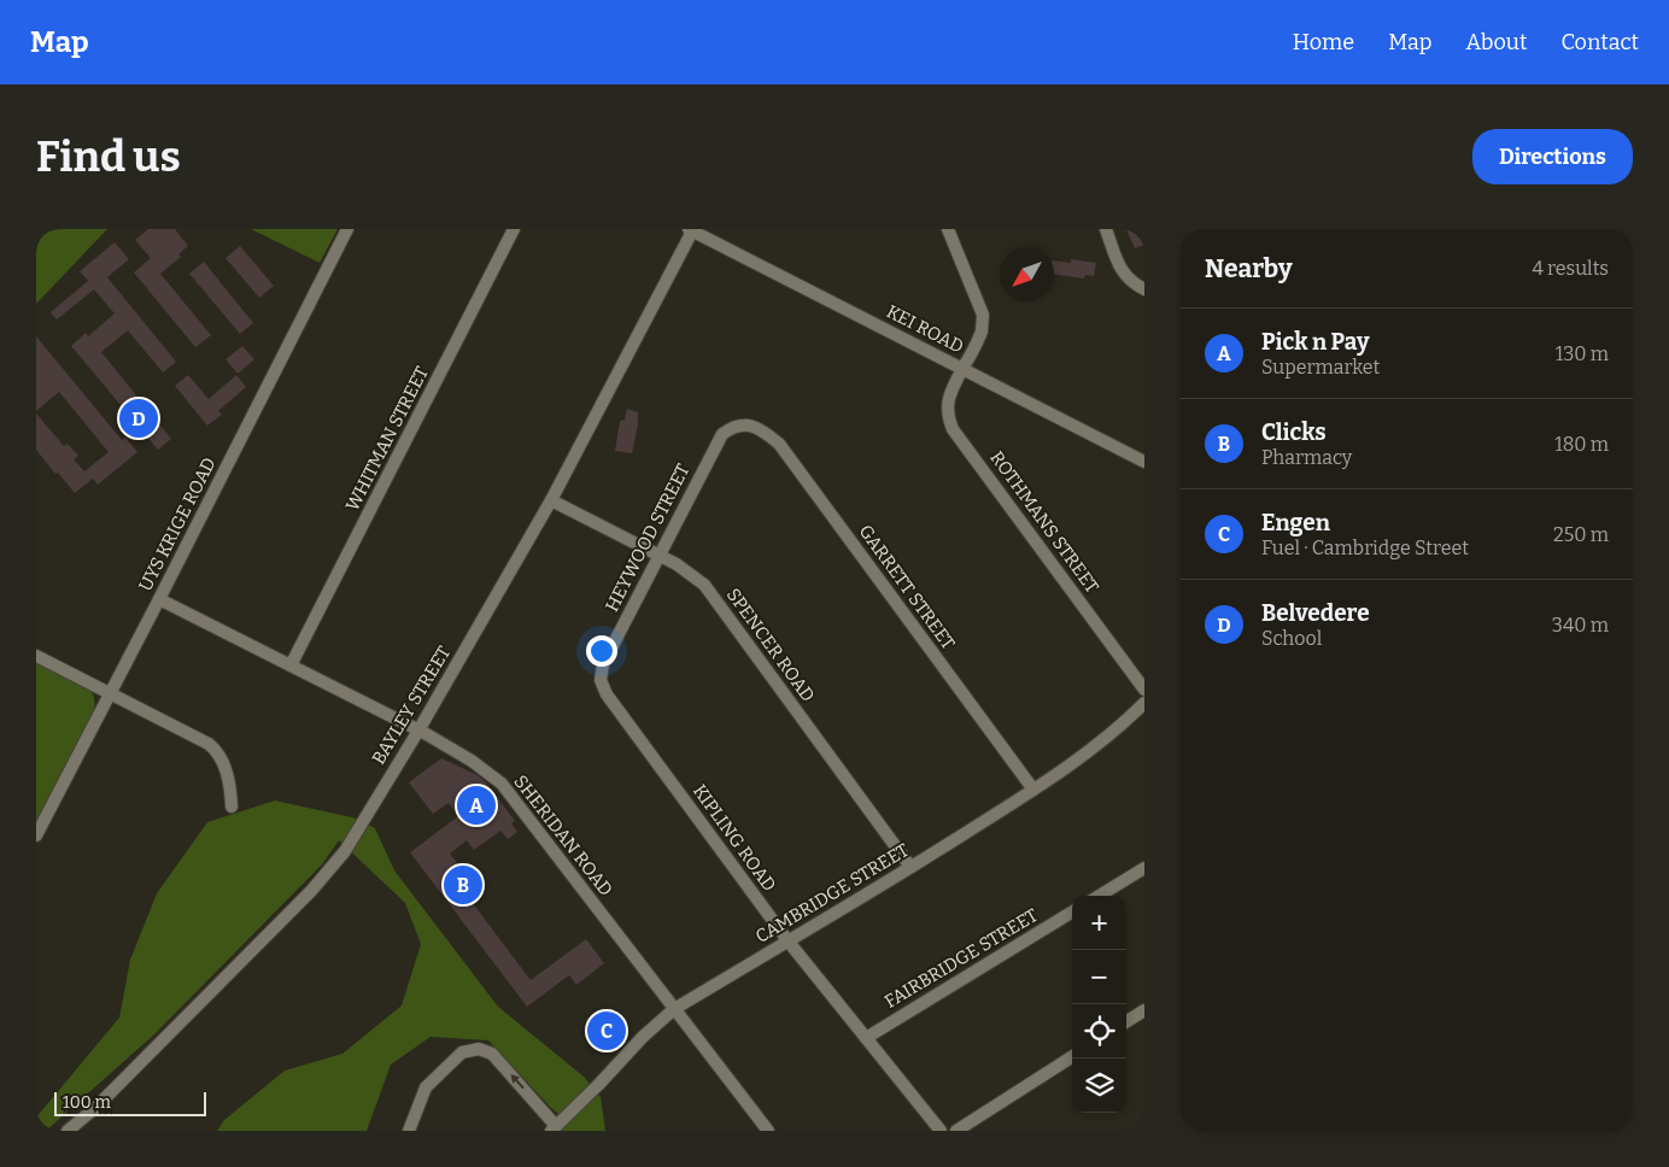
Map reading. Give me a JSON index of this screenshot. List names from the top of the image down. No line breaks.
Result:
{"streets":{"street":["KEI ROAD","WHITMAN STREET","ROTHMANS STREET","UYS KRIGE ROAD","HEYWOOD STREET","GARRETT STREET","SPENCER ROAD","BAYLEY STREET","SHERIDAN ROAD","KIPLING ROAD","CAMBRIDGE STREET","FAIRBRIDGE STREET"]},"crossings":[["KEI ROAD","ROTHMANS STREET"],["KEI ROAD","BAYLEY STREET"],["WHITMAN STREET","SHERIDAN ROAD"],["UYS KRIGE ROAD","SHERIDAN ROAD"],["HEYWOOD STREET","GARRETT STREET"],["HEYWOOD STREET","SPENCER ROAD"],["HEYWOOD STREET","KIPLING ROAD"],["GARRETT STREET","CAMBRIDGE STREET"],["SPENCER ROAD","BAYLEY STREET"],["SPENCER ROAD","CAMBRIDGE STREET"],["BAYLEY STREET","SHERIDAN ROAD"],["SHERIDAN ROAD","CAMBRIDGE STREET"],["KIPLING ROAD","CAMBRIDGE STREET"],["KIPLING ROAD","FAIRBRIDGE STREET"]],"scale_bar":"100 m","north":"bottom left","page":{"header":"Map","nav":["Home","Map","About","Contact"],"buttons":"Directions","title":"Find us","heading":["Nearby","4 results"],"list":[{"mark":"A","name":"Pick n Pay","note":"Supermarket","value":"130 m"},{"mark":"B","name":"Clicks","note":"Pharmacy","value":"180 m"},{"mark":"C","name":"Engen","note":"Fuel · Cambridge Street","value":"250 m"},{"mark":"D","name":"Belvedere","note":"School","value":"340 m"}],"pins":["D","A","B","C"],"map_buttons":["+","−"],"scale":"100 m"}}
